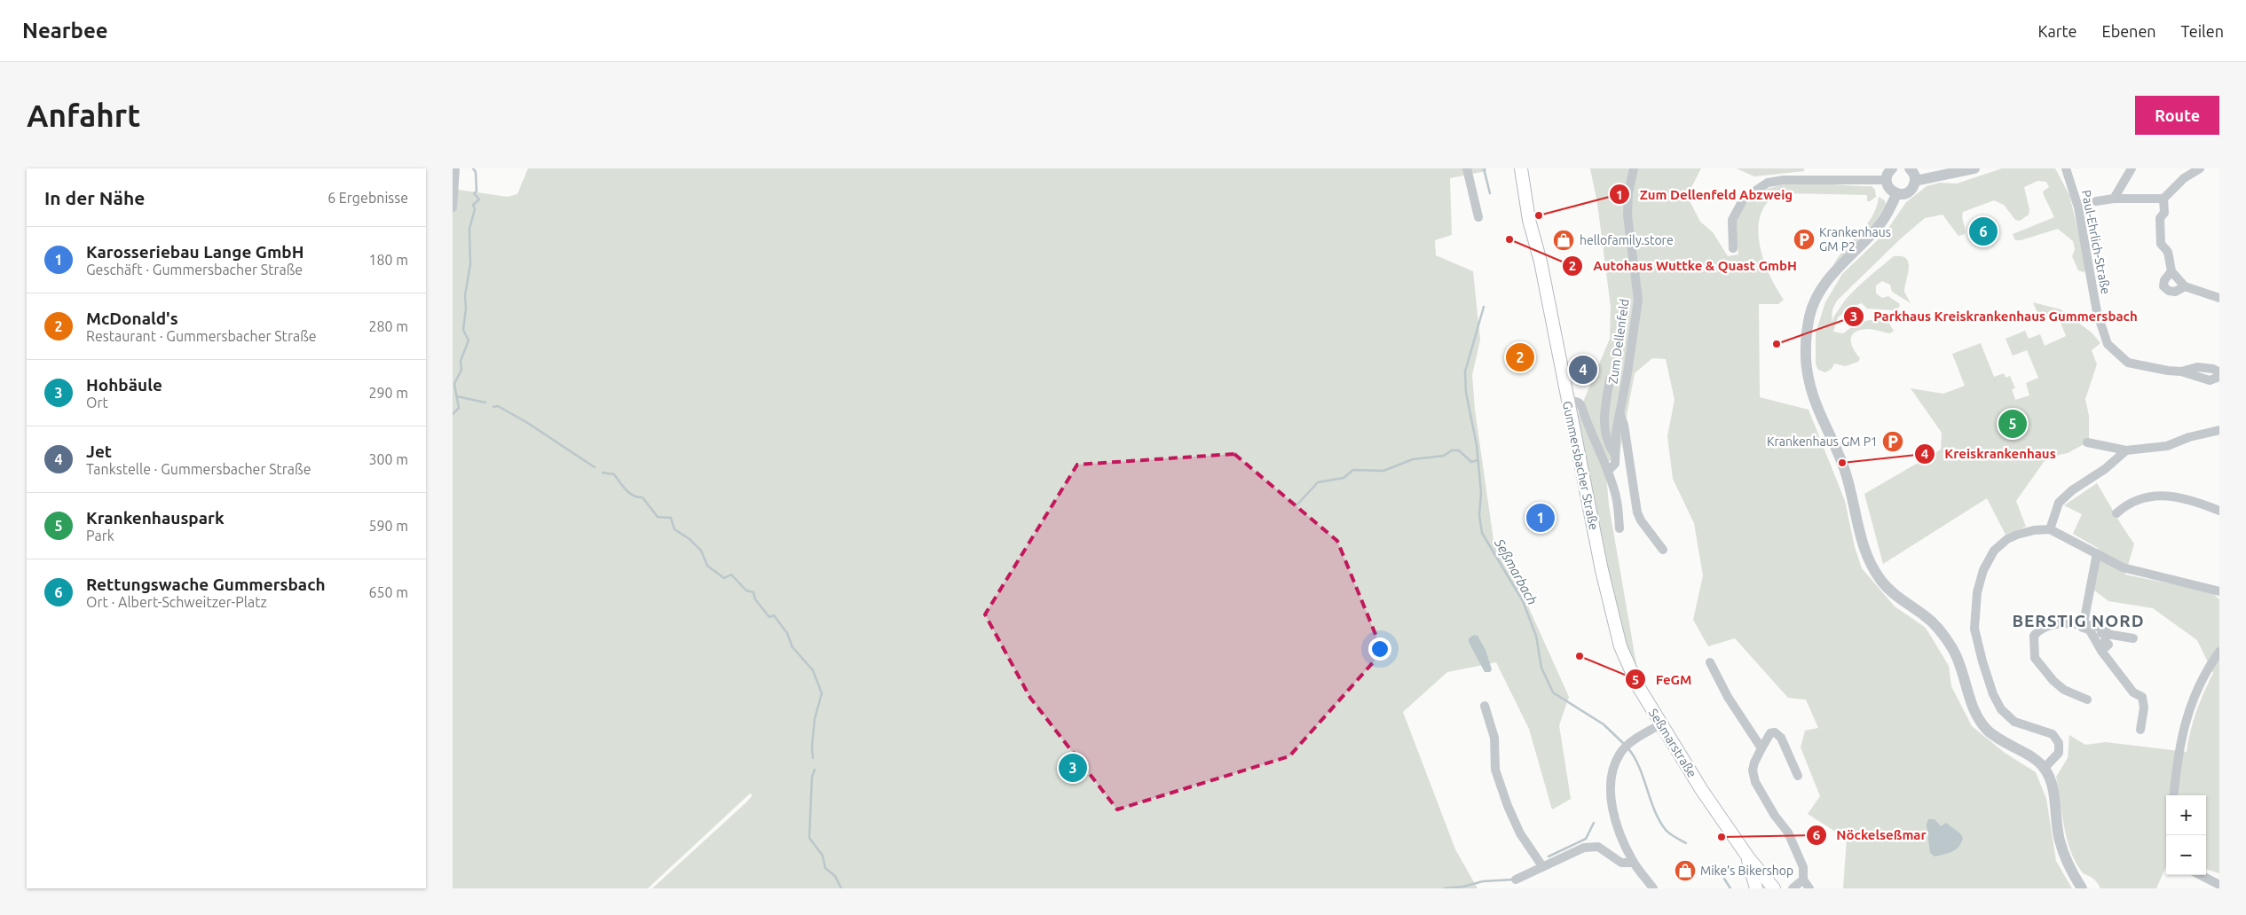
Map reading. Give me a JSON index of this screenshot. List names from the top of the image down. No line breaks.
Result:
{"streets":{"main road":["Gummersbacher Straße","Seßmarstraße"],"street":["Paul-Ehrlich-Straße","Zum Dellenfeld"]},"crossings":[["Gummersbacher Straße","Seßmarstraße"]],"districts":["BERSTIG NORD"],"water":["Seßmarbach"],"places":{"other":["Zum Dellenfeld Abzweig","Autohaus Wuttke & Quast GmbH","Parkhaus Kreiskrankenhaus Gummersbach","Kreiskrankenhaus","FeGM","Nöckelseßmar"],"parking":["Krankenhaus GM P2","Krankenhaus GM P1"],"shop":["hellofamily.store","Mike's Bikershop"]},"page":{"header":"Nearbee","nav":["Karte","Ebenen","Teilen"],"buttons":"Route","title":"Anfahrt","heading":["In der Nähe","6 Ergebnisse"],"pins":["6","2","4","5","1","3"],"list":[{"mark":"1","name":"Karosseriebau Lange GmbH","note":"Geschäft · Gummersbacher Straße","value":"180 m"},{"mark":"2","name":"McDonald's","note":"Restaurant · Gummersbacher Straße","value":"280 m"},{"mark":"3","name":"Hohbäule","note":"Ort","value":"290 m"},{"mark":"4","name":"Jet","note":"Tankstelle · Gummersbacher Straße","value":"300 m"},{"mark":"5","name":"Krankenhauspark","note":"Park","value":"590 m"},{"mark":"6","name":"Rettungswache Gummersbach","note":"Ort · Albert-Schweitzer-Platz","value":"650 m"}],"map_buttons":["+","−"]}}
